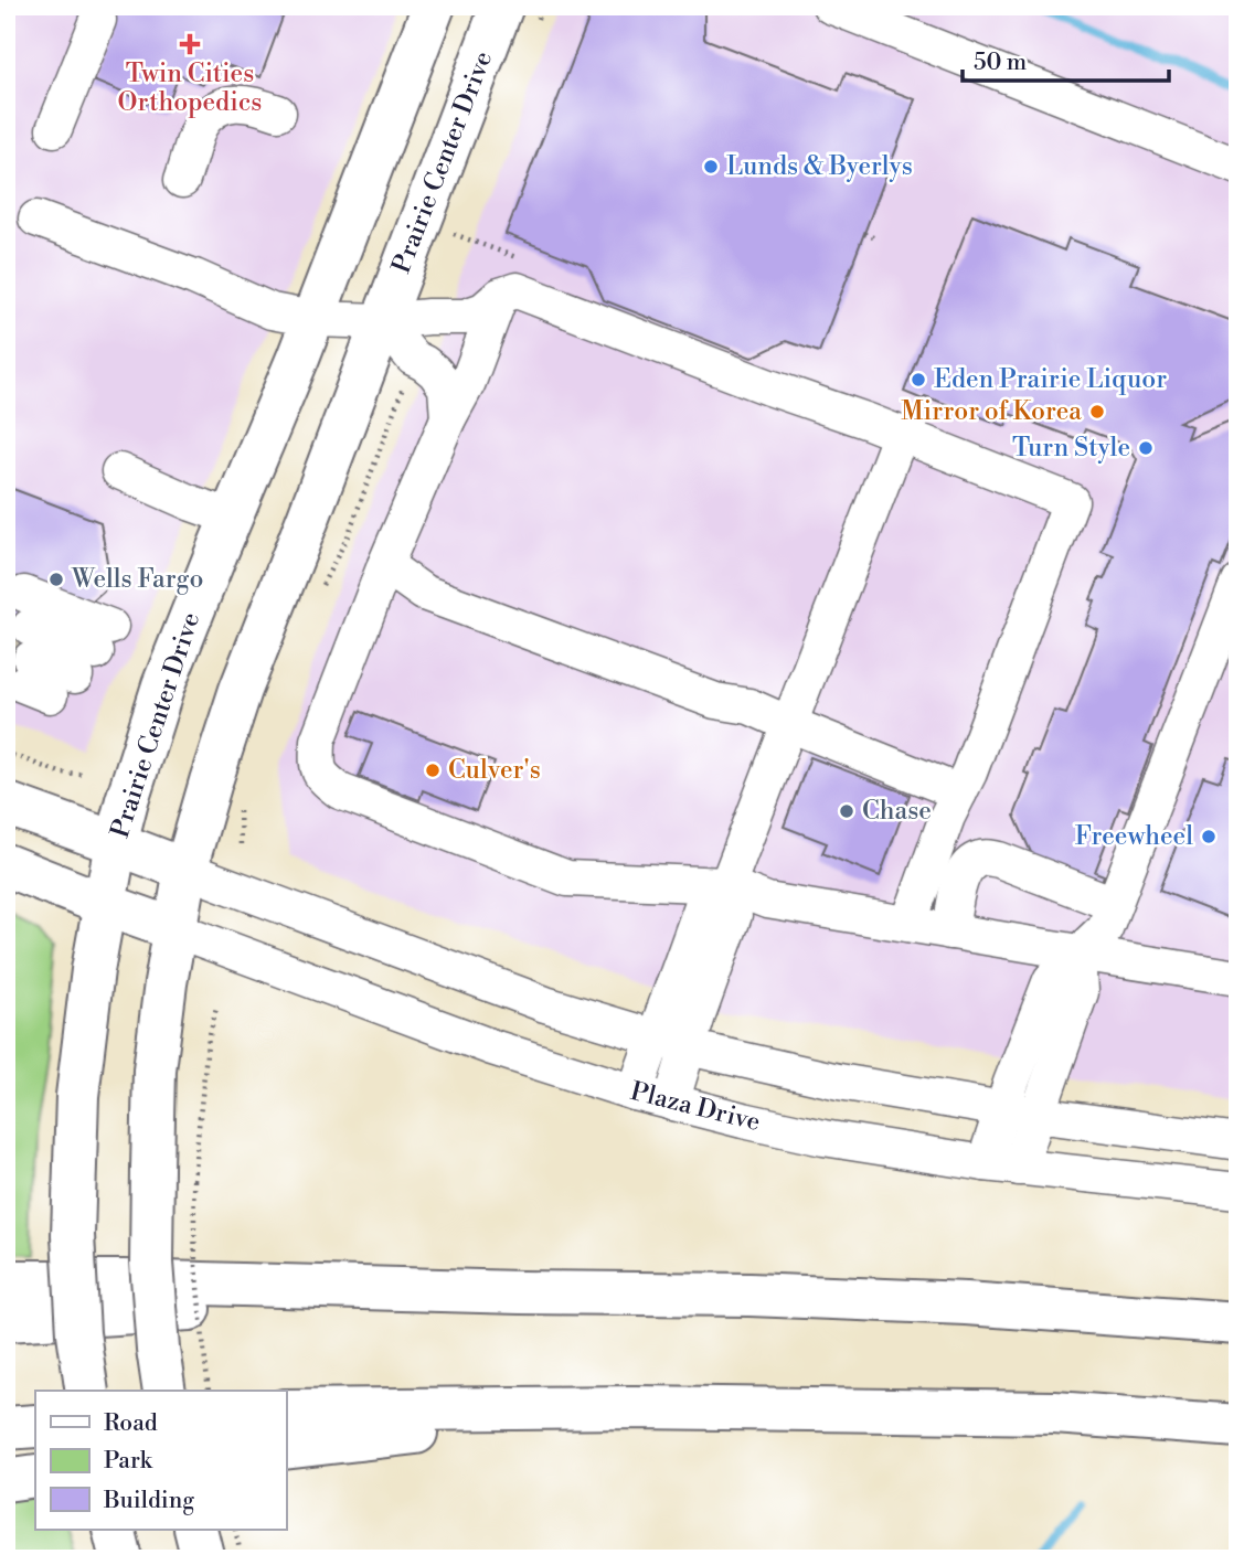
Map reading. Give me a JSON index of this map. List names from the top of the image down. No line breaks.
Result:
{"streets":{"main road":["Prairie Center Drive"],"street":["Plaza Drive"]},"crossings":[["Prairie Center Drive","Plaza Drive"]],"places":{"health":["Twin Cities Orthopedics"],"other":["Lunds & Byerlys","Eden Prairie Liquor","Mirror of Korea","Turn Style","Wells Fargo","Culver's","Chase","Freewheel"]},"legend":["Road","Park","Building"],"scale_bar":"50 m"}
